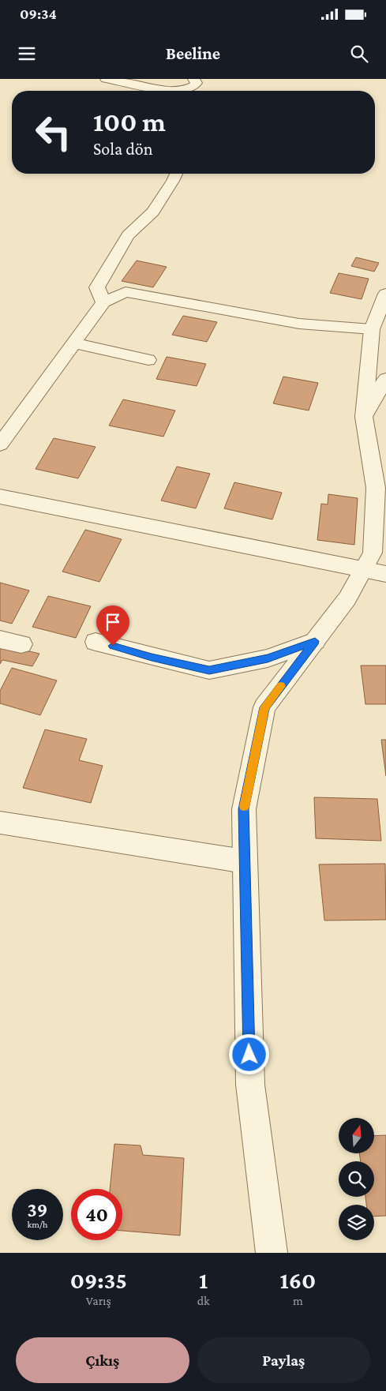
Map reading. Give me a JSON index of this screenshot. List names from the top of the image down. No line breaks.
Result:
{"north":"top","page":{"status":"09:34","header":"Beeline","turn":["100 m","Sola dön"],"speed":"39 km/h","limit":"40","eta":["09:35","Varış","1","dk","160","m"],"buttons":["Çıkış","Paylaş"]}}
